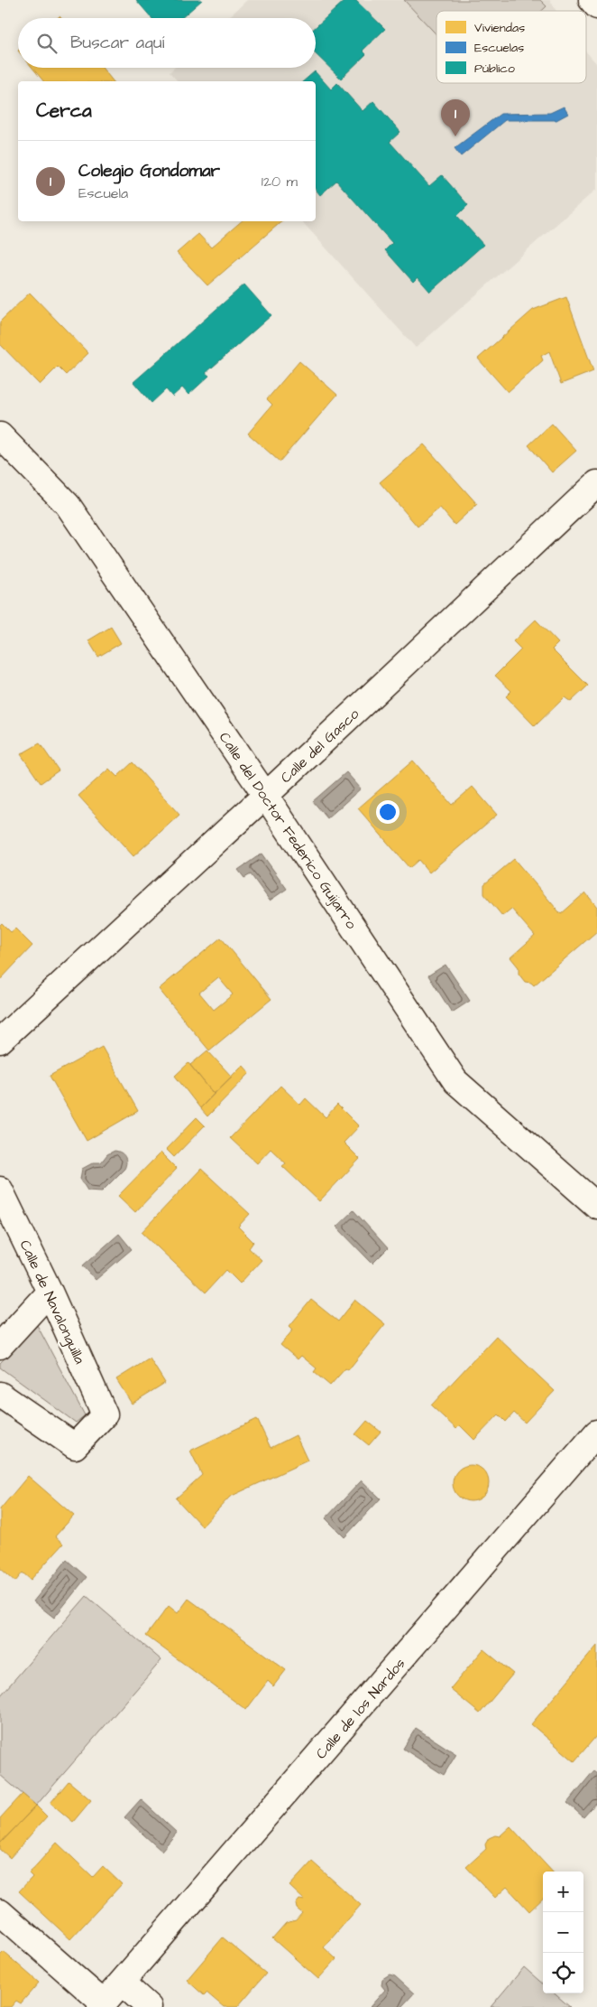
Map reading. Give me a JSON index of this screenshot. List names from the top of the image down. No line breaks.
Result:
{"streets":{"street":["Calle del Gasco","Calle del Doctor Federico Guijarro","Calle de Navalonguilla","Calle de los Nardos"]},"crossings":[["Calle del Gasco","Calle del Doctor Federico Guijarro"]],"legend":["Viviendas","Escuelas","Público"],"page":{"search":"Buscar aquí","heading":"Cerca","pins":"1","list":[{"mark":"1","name":"Colegio Gondomar","note":"Escuela","value":"120 m"}],"map_buttons":["+","−"]}}
